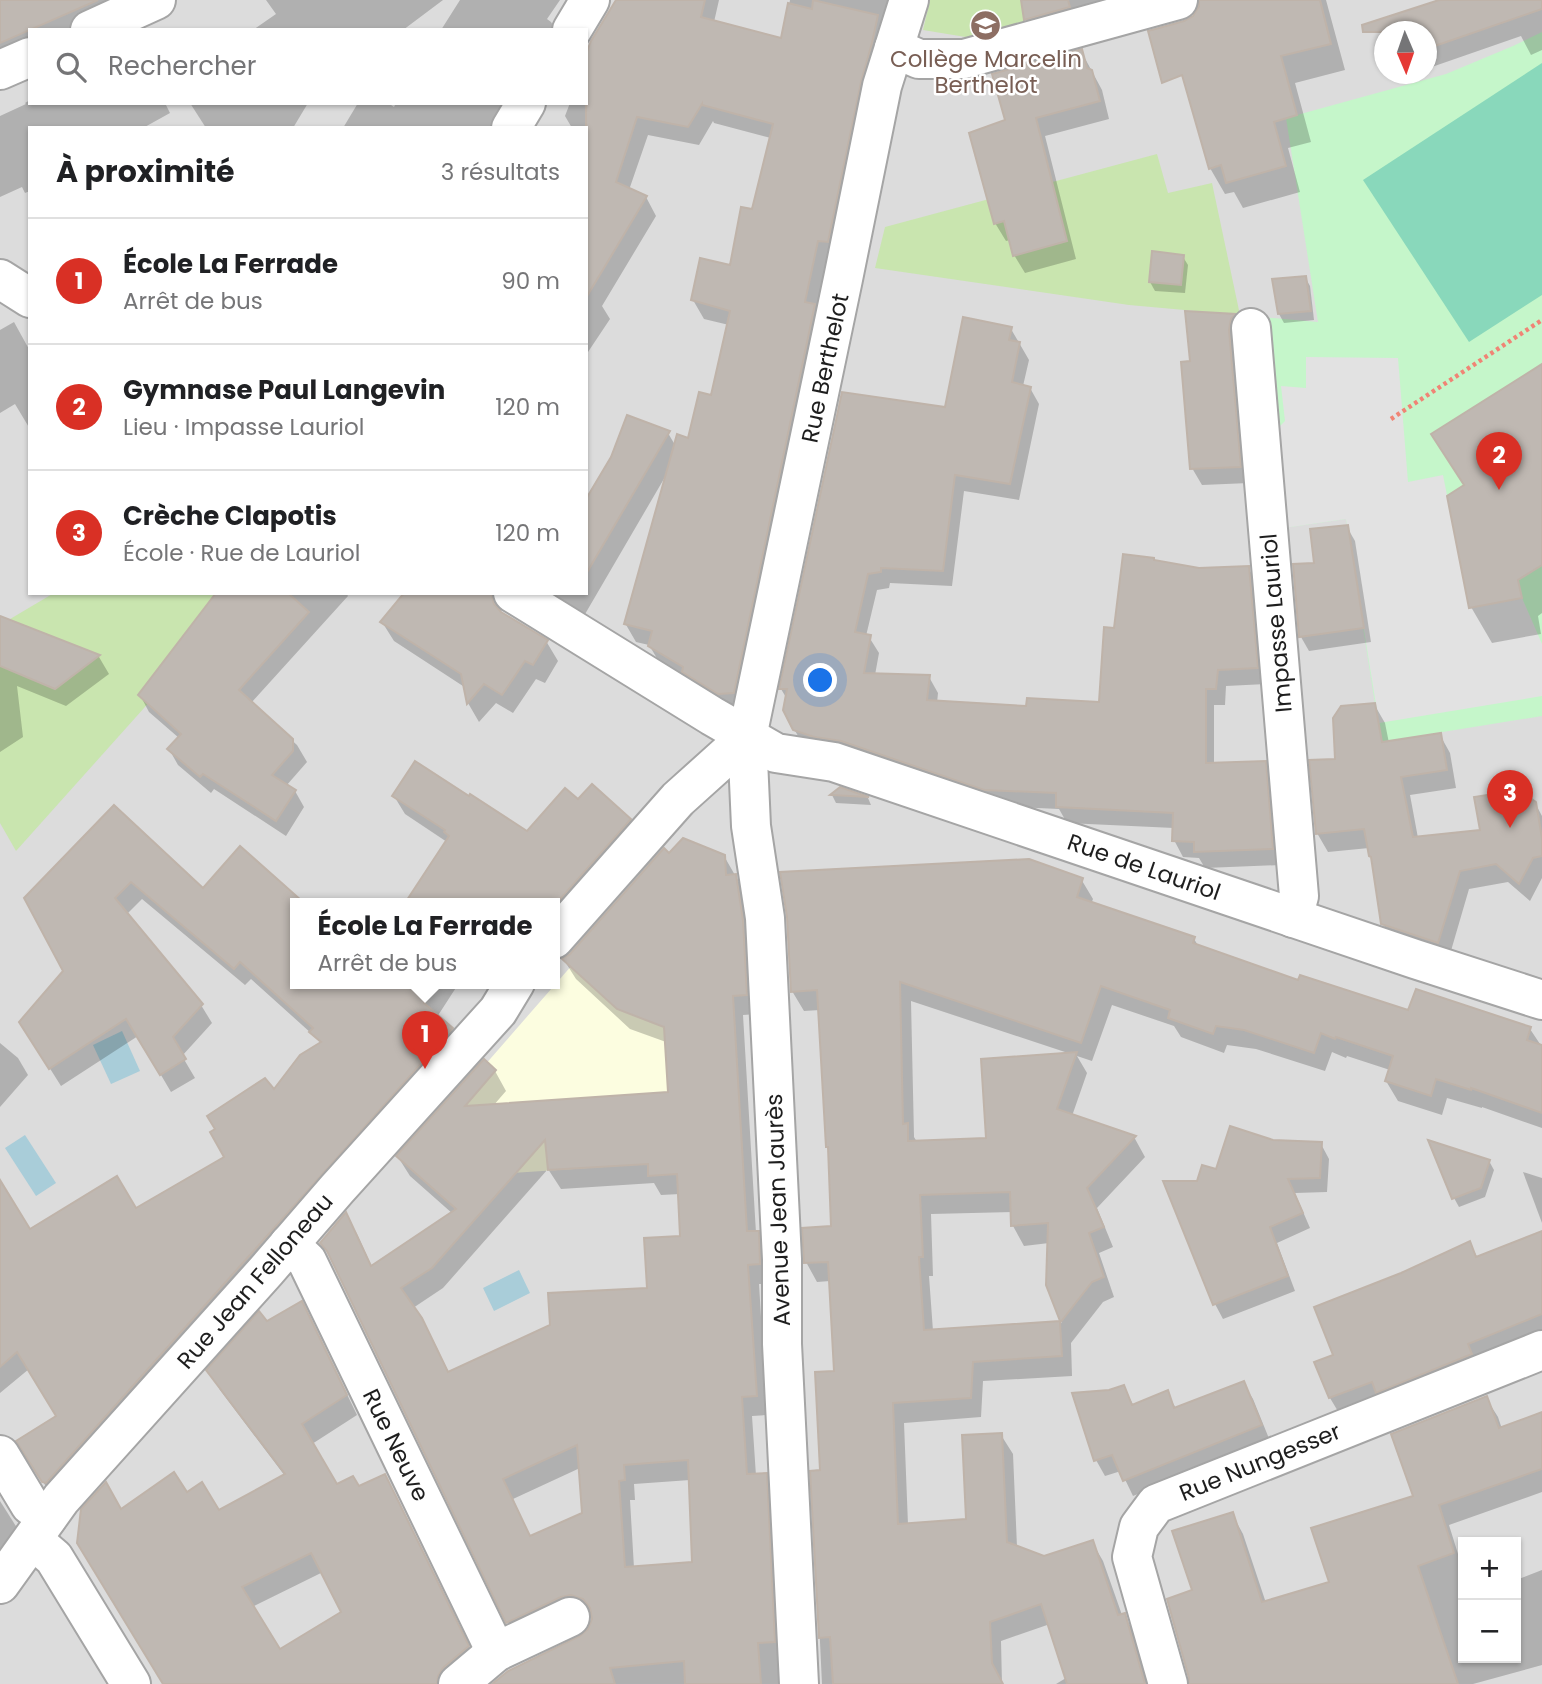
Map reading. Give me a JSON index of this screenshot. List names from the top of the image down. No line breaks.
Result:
{"streets":{"street":["Rue Berthelot","Impasse Lauriol","Rue de Lauriol","Avenue Jean Jaurès","Rue Jean Felloneau","Rue Neuve","Rue Nungesser"]},"crossings":[["Rue Berthelot","Rue de Lauriol"],["Rue Berthelot","Avenue Jean Jaurès"],["Impasse Lauriol","Rue de Lauriol"],["Rue de Lauriol","Avenue Jean Jaurès"],["Rue Jean Felloneau","Rue Neuve"]],"places":{"school or university":["Collège Marcelin Berthelot"]},"north":"bottom","page":{"search":"Rechercher","heading":["À proximité","3 résultats"],"list":[{"mark":"1","name":"École La Ferrade","note":"Arrêt de bus","value":"90 m"},{"mark":"2","name":"Gymnase Paul Langevin","note":"Lieu · Impasse Lauriol","value":"120 m"},{"mark":"3","name":"Crèche Clapotis","note":"École · Rue de Lauriol","value":"120 m"}],"pins":["2","3","1"],"popup":["École La Ferrade","Arrêt de bus"],"map_buttons":["+","−"]}}
